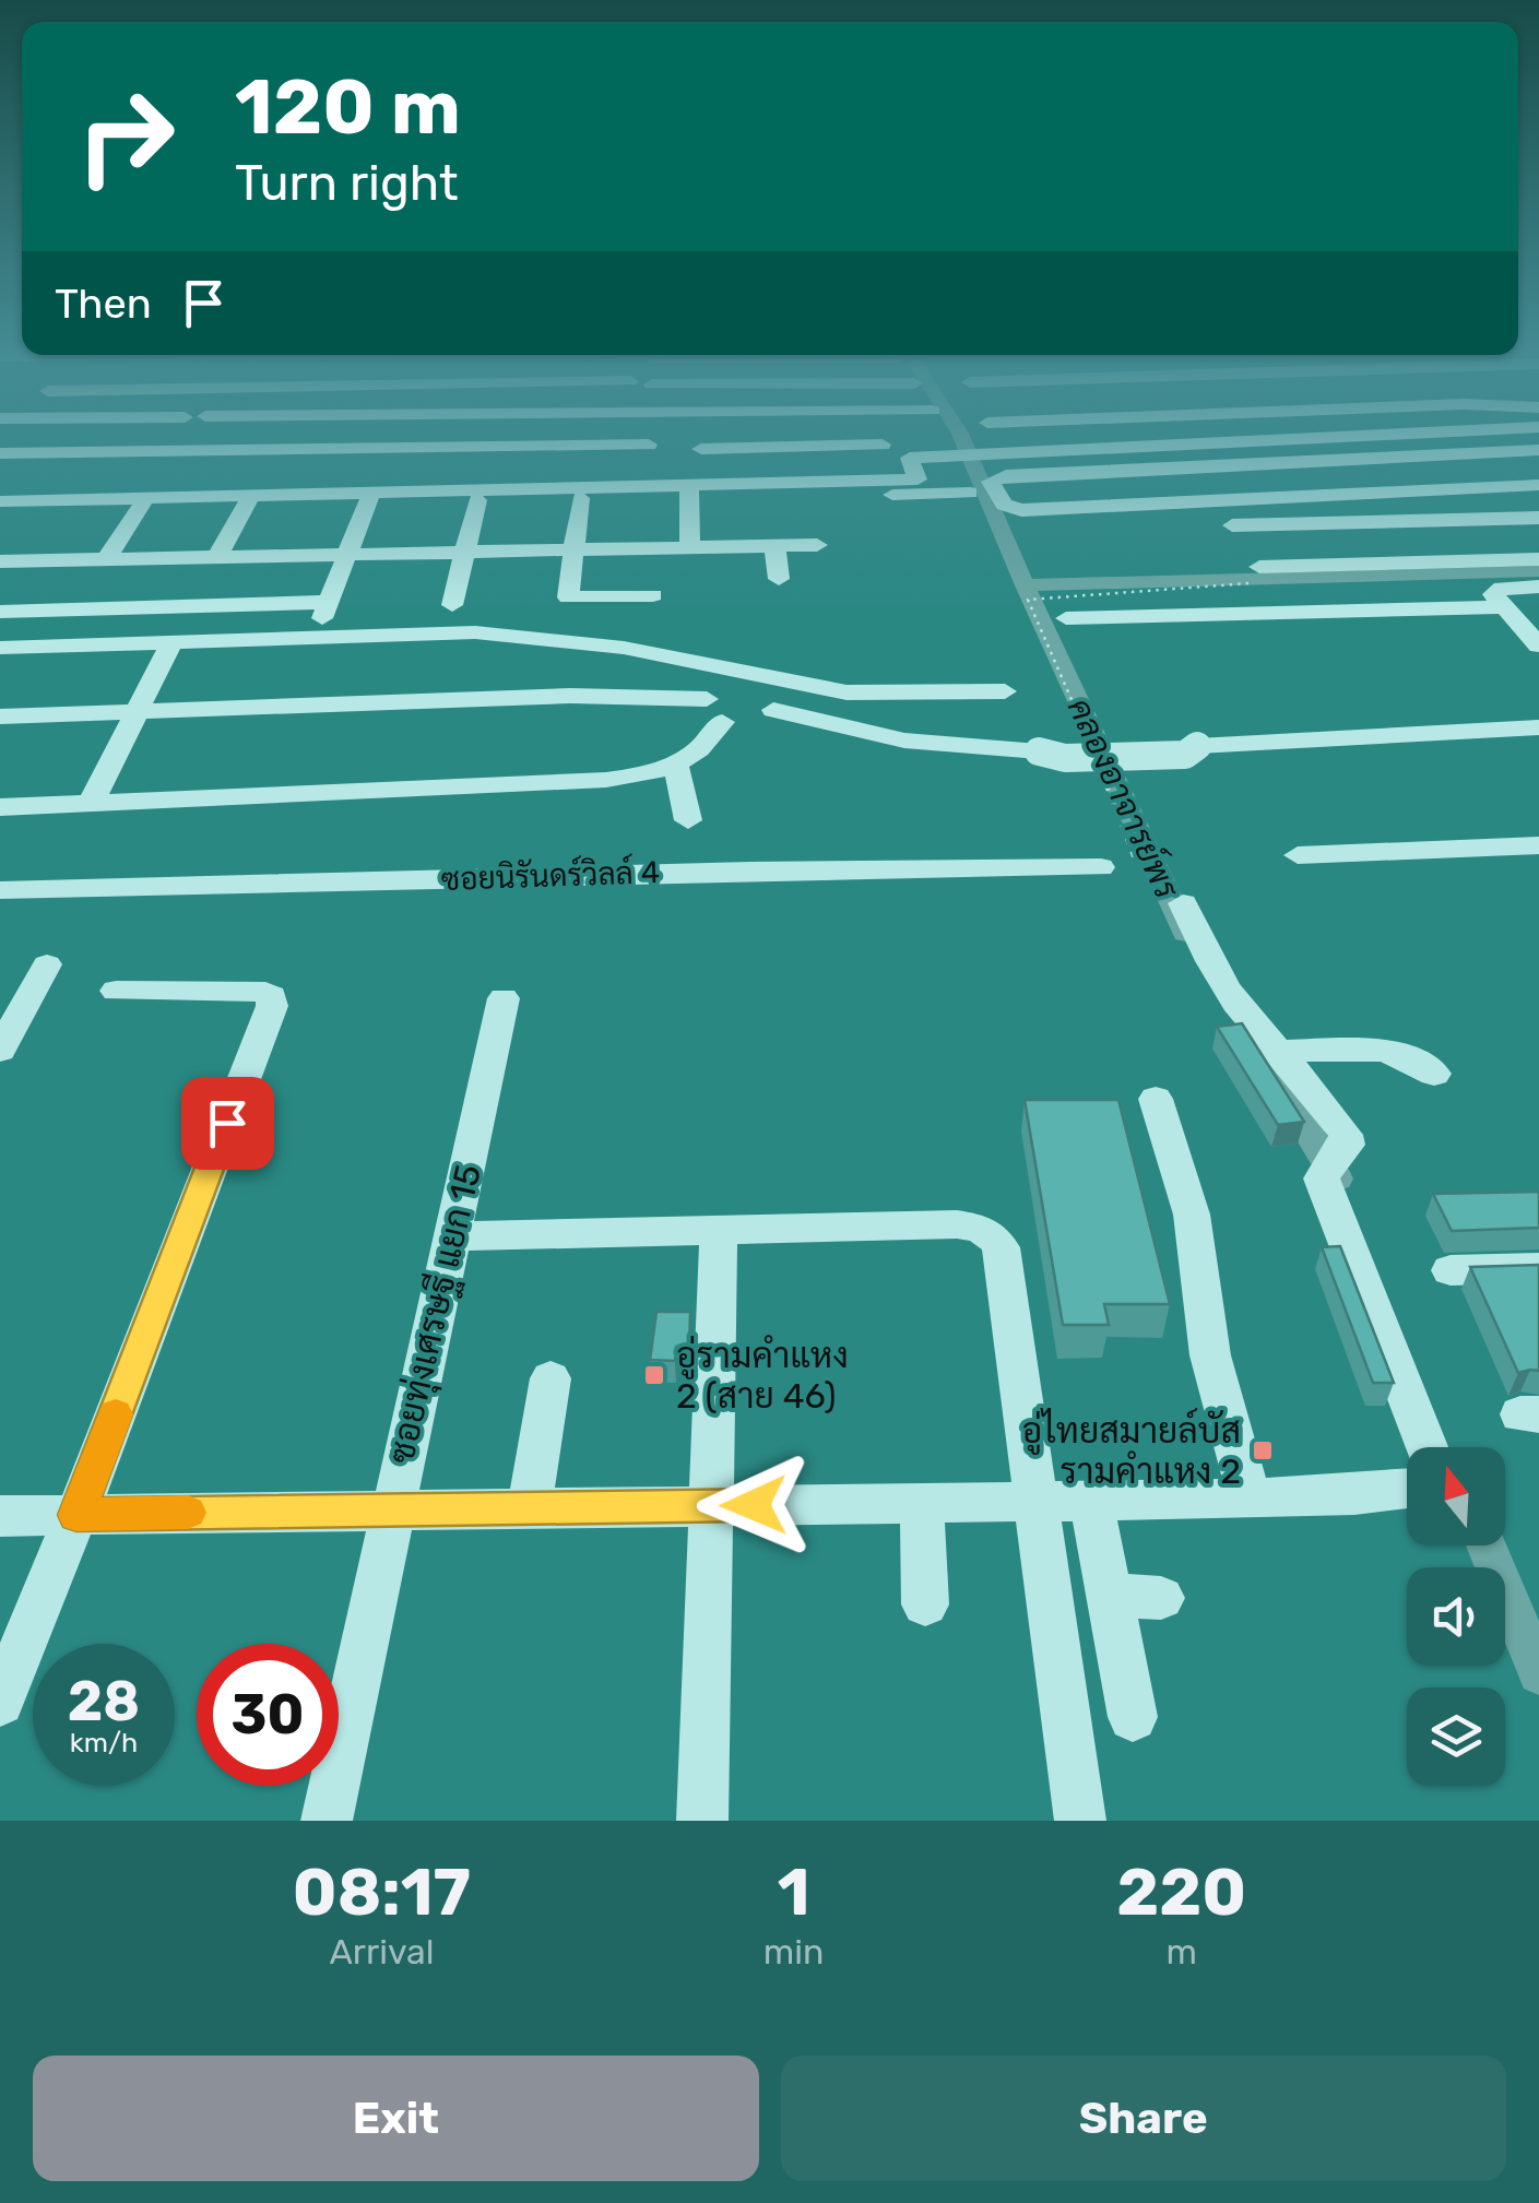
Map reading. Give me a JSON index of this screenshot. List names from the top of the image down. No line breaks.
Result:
{"streets":{"street":["ซอยนิรันดร์วิลล์ 4","ซอยทุ่งเศรษฐี แยก 15"]},"water":["คลองอาจารย์พร"],"places":{"transit":["อู่รามคำแหง 2 (สาย 46)","อู่ไทยสมายล์บัส รามคำแหง 2"]},"north":"top","page":{"turn":["120 m","Turn right"],"then":"Then","speed":"28 km/h","limit":"30","eta":["08:17","Arrival","1","min","220","m"],"buttons":["Exit","Share"]}}
